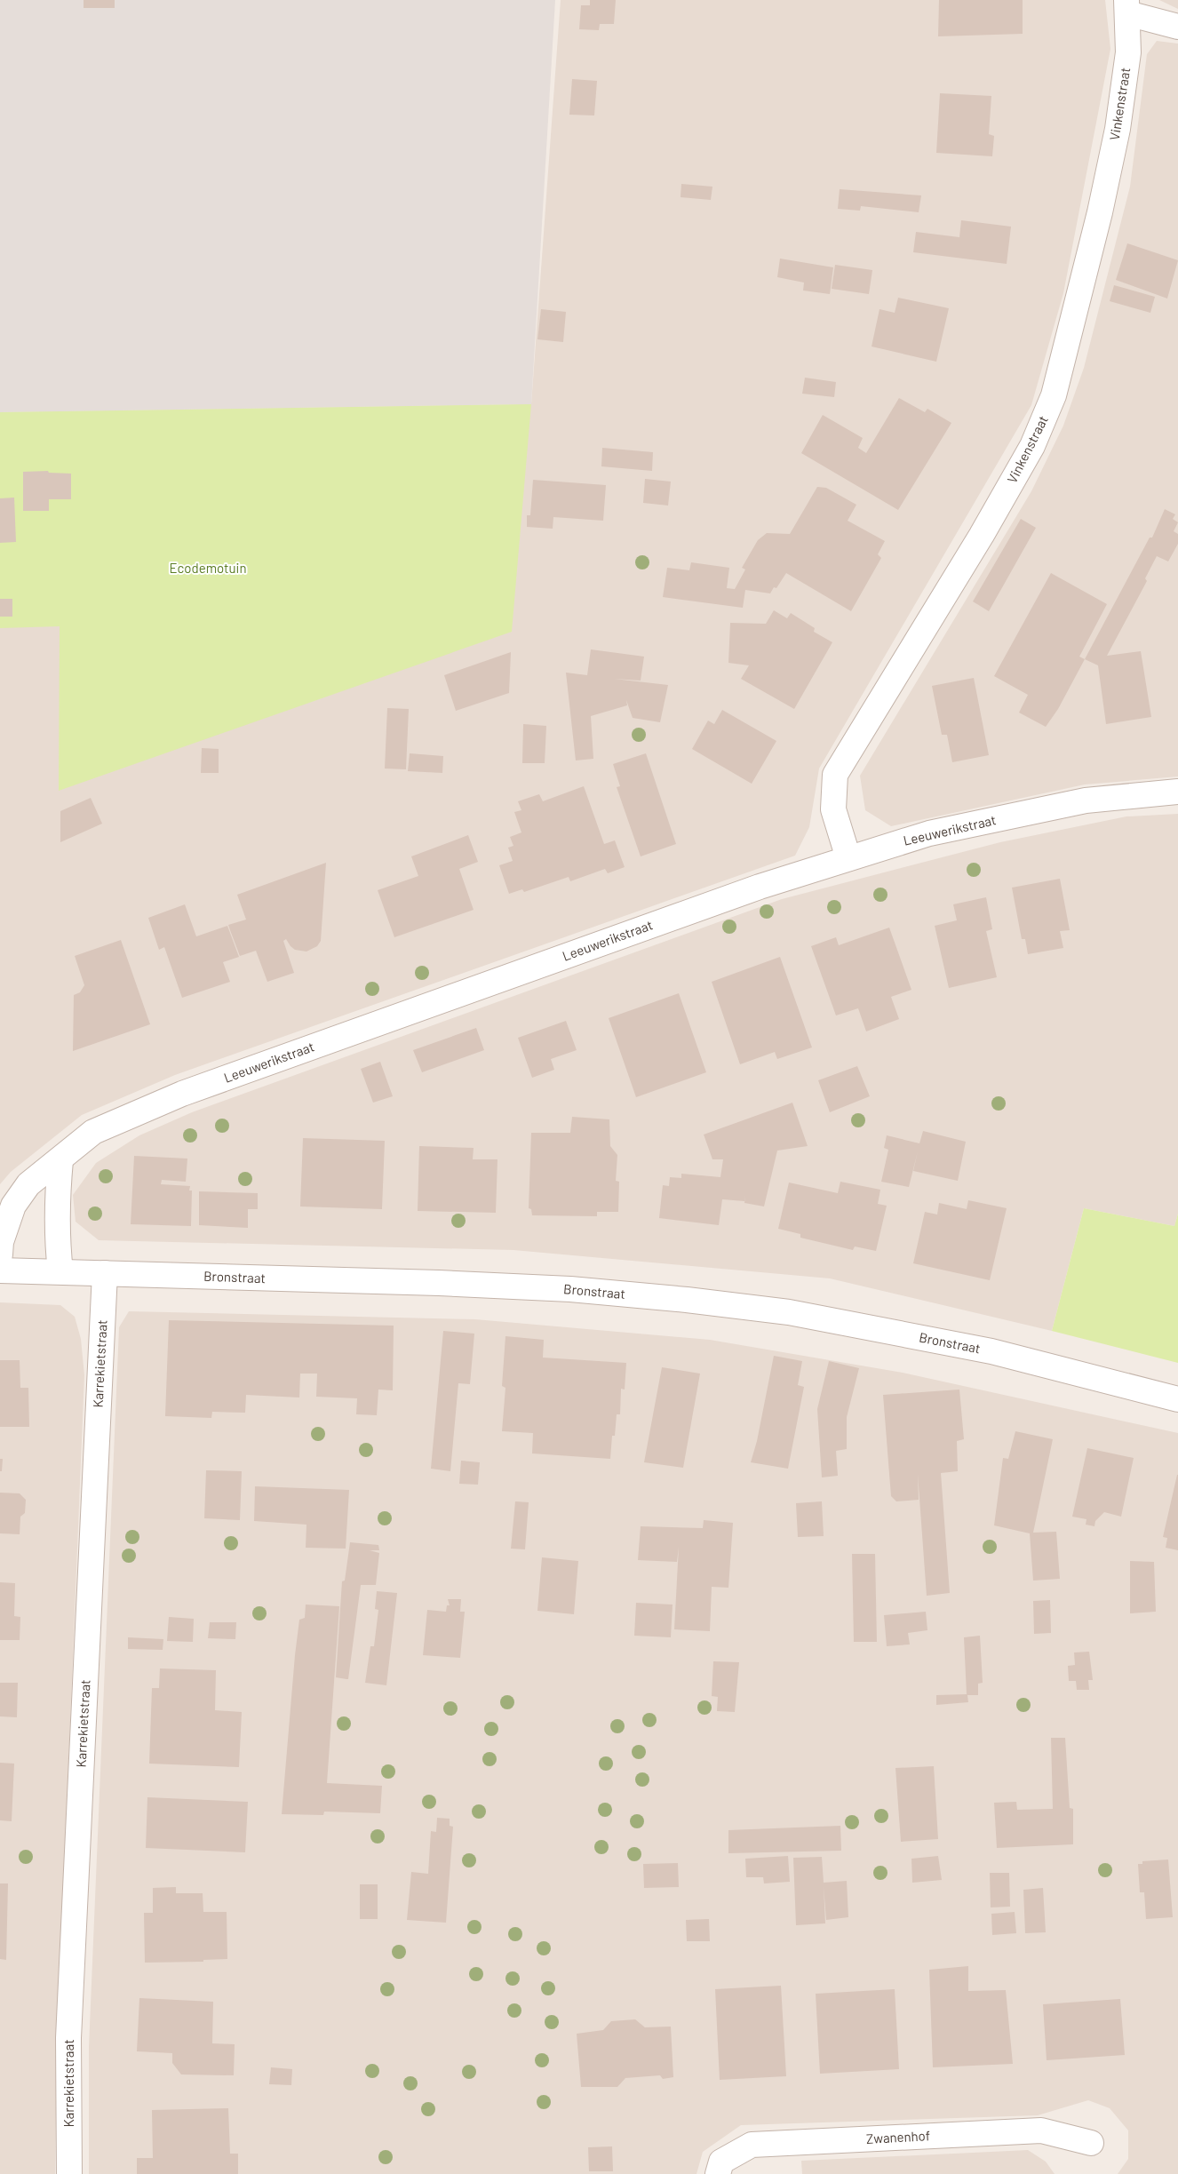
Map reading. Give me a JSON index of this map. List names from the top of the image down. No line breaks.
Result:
{"streets":{"street":["Vinkenstraat","Leeuwerikstraat","Bronstraat","Karrekietstraat","Zwanenhof"]},"crossings":[["Vinkenstraat","Leeuwerikstraat"],["Bronstraat","Karrekietstraat"]],"parks":["Ecodemotuin"]}
